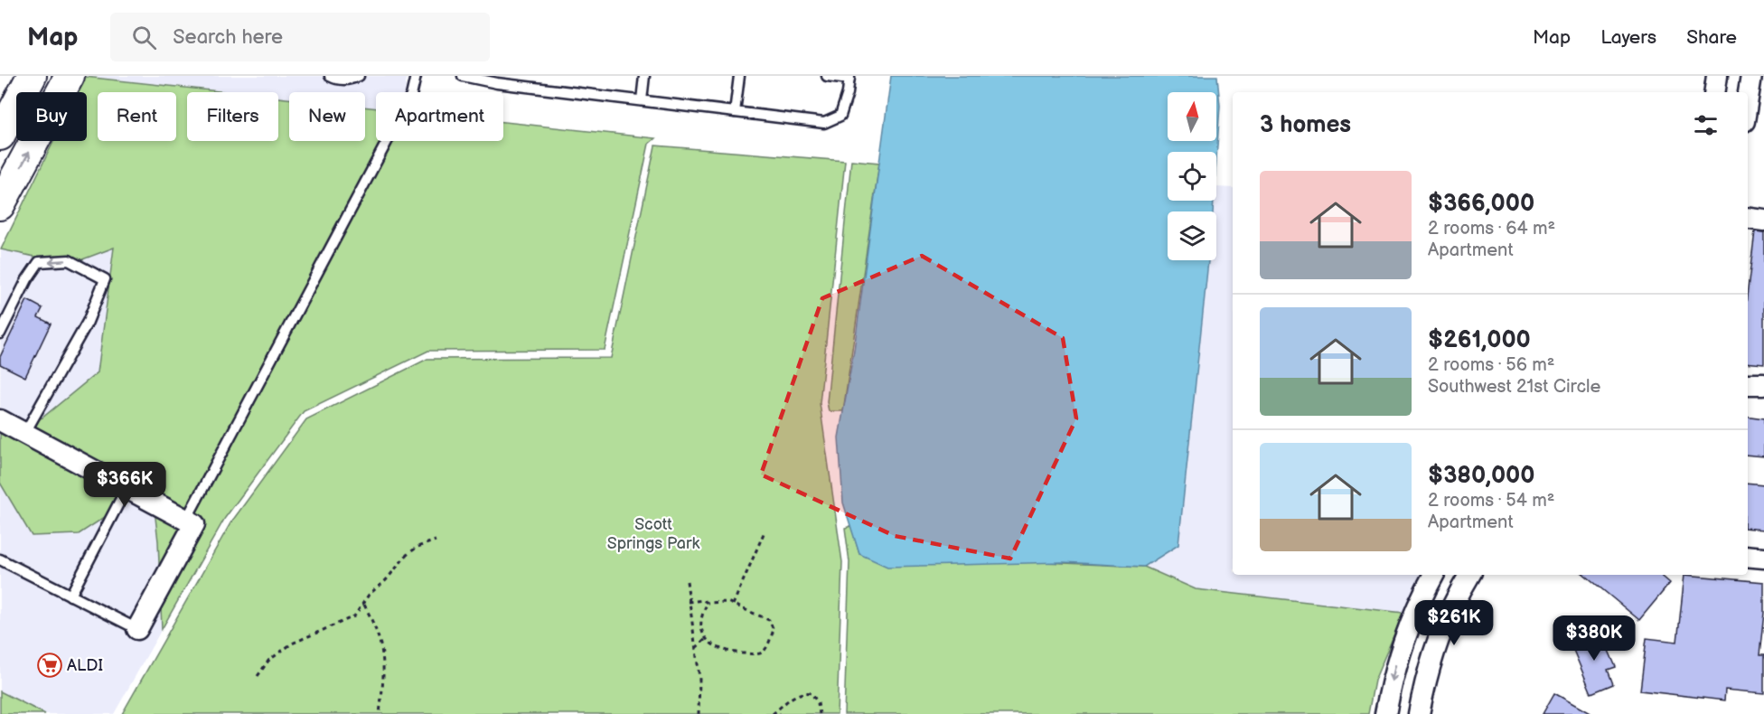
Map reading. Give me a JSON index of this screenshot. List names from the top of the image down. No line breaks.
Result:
{"parks":["Scott Springs Park"],"places":{"supermarket":["ALDI"]},"north":"top","page":{"header":"Map","search":"Search here","nav":["Map","Layers","Share"],"chip":["Buy","Rent","Filters","New","Apartment"],"heading":"3 homes","list":[{"name":"$366,000","note":"2 rooms · 64 m² · Apartment"},{"name":"$261,000","note":"2 rooms · 56 m² · Southwest 21st Circle"},{"name":"$380,000","note":"2 rooms · 54 m² · Apartment"}],"price":["$366K","$261K","$380K"]}}
